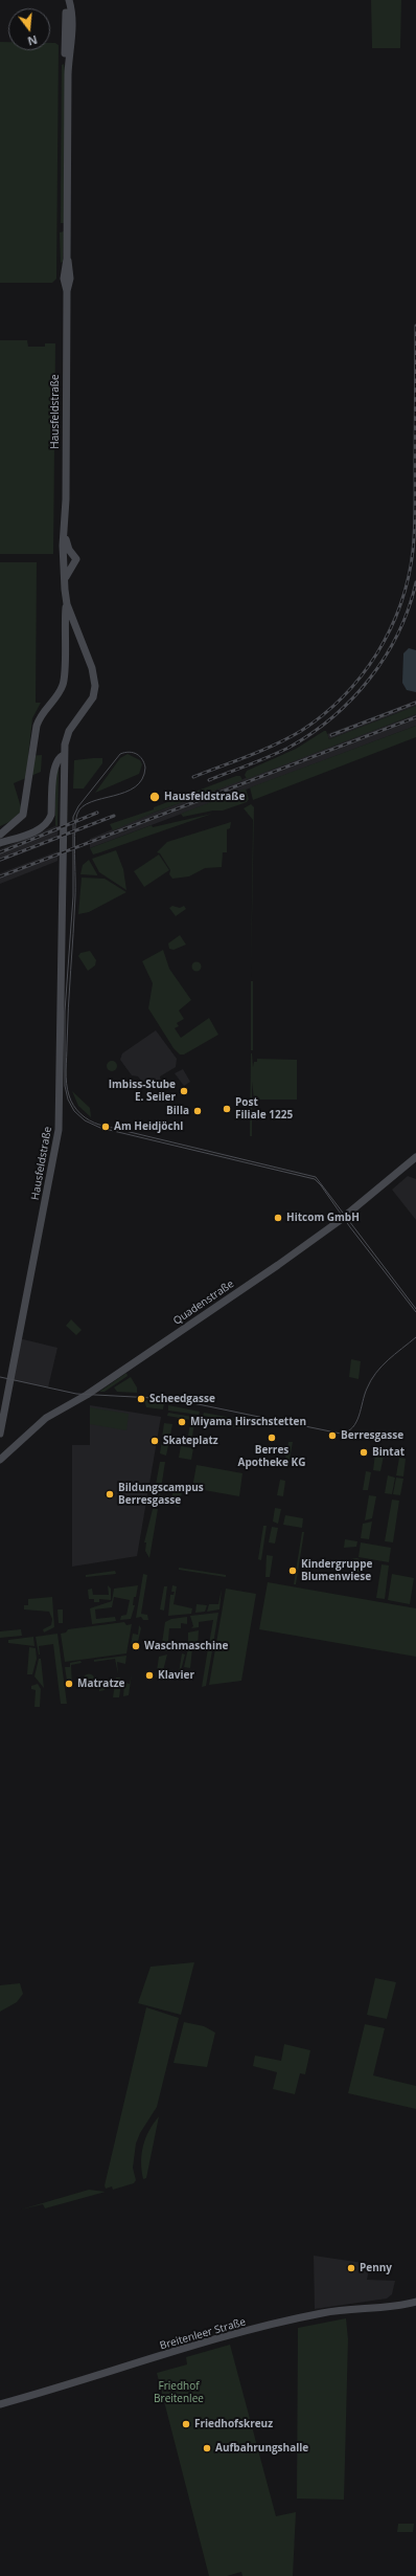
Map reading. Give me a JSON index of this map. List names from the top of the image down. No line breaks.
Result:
{"streets":{"street":["Hausfeldstraße","Quadenstraße","Breitenleer Straße"]},"parks":["Friedhof Breitenlee"],"places":["Hausfeldstraße","Imbiss-Stube E. Seiler","Post Filiale 1225","Billa","Am Heidjöchl","Hitcom GmbH","Scheedgasse","Miyama Hirschstetten","Berresgasse","Berres Apotheke KG","Skateplatz","Bintat","Bildungscampus Berresgasse","Kindergruppe Blumenwiese","Waschmaschine","Klavier","Matratze","Penny","Friedhofskreuz","Aufbahrungshalle"],"north":"bottom"}
